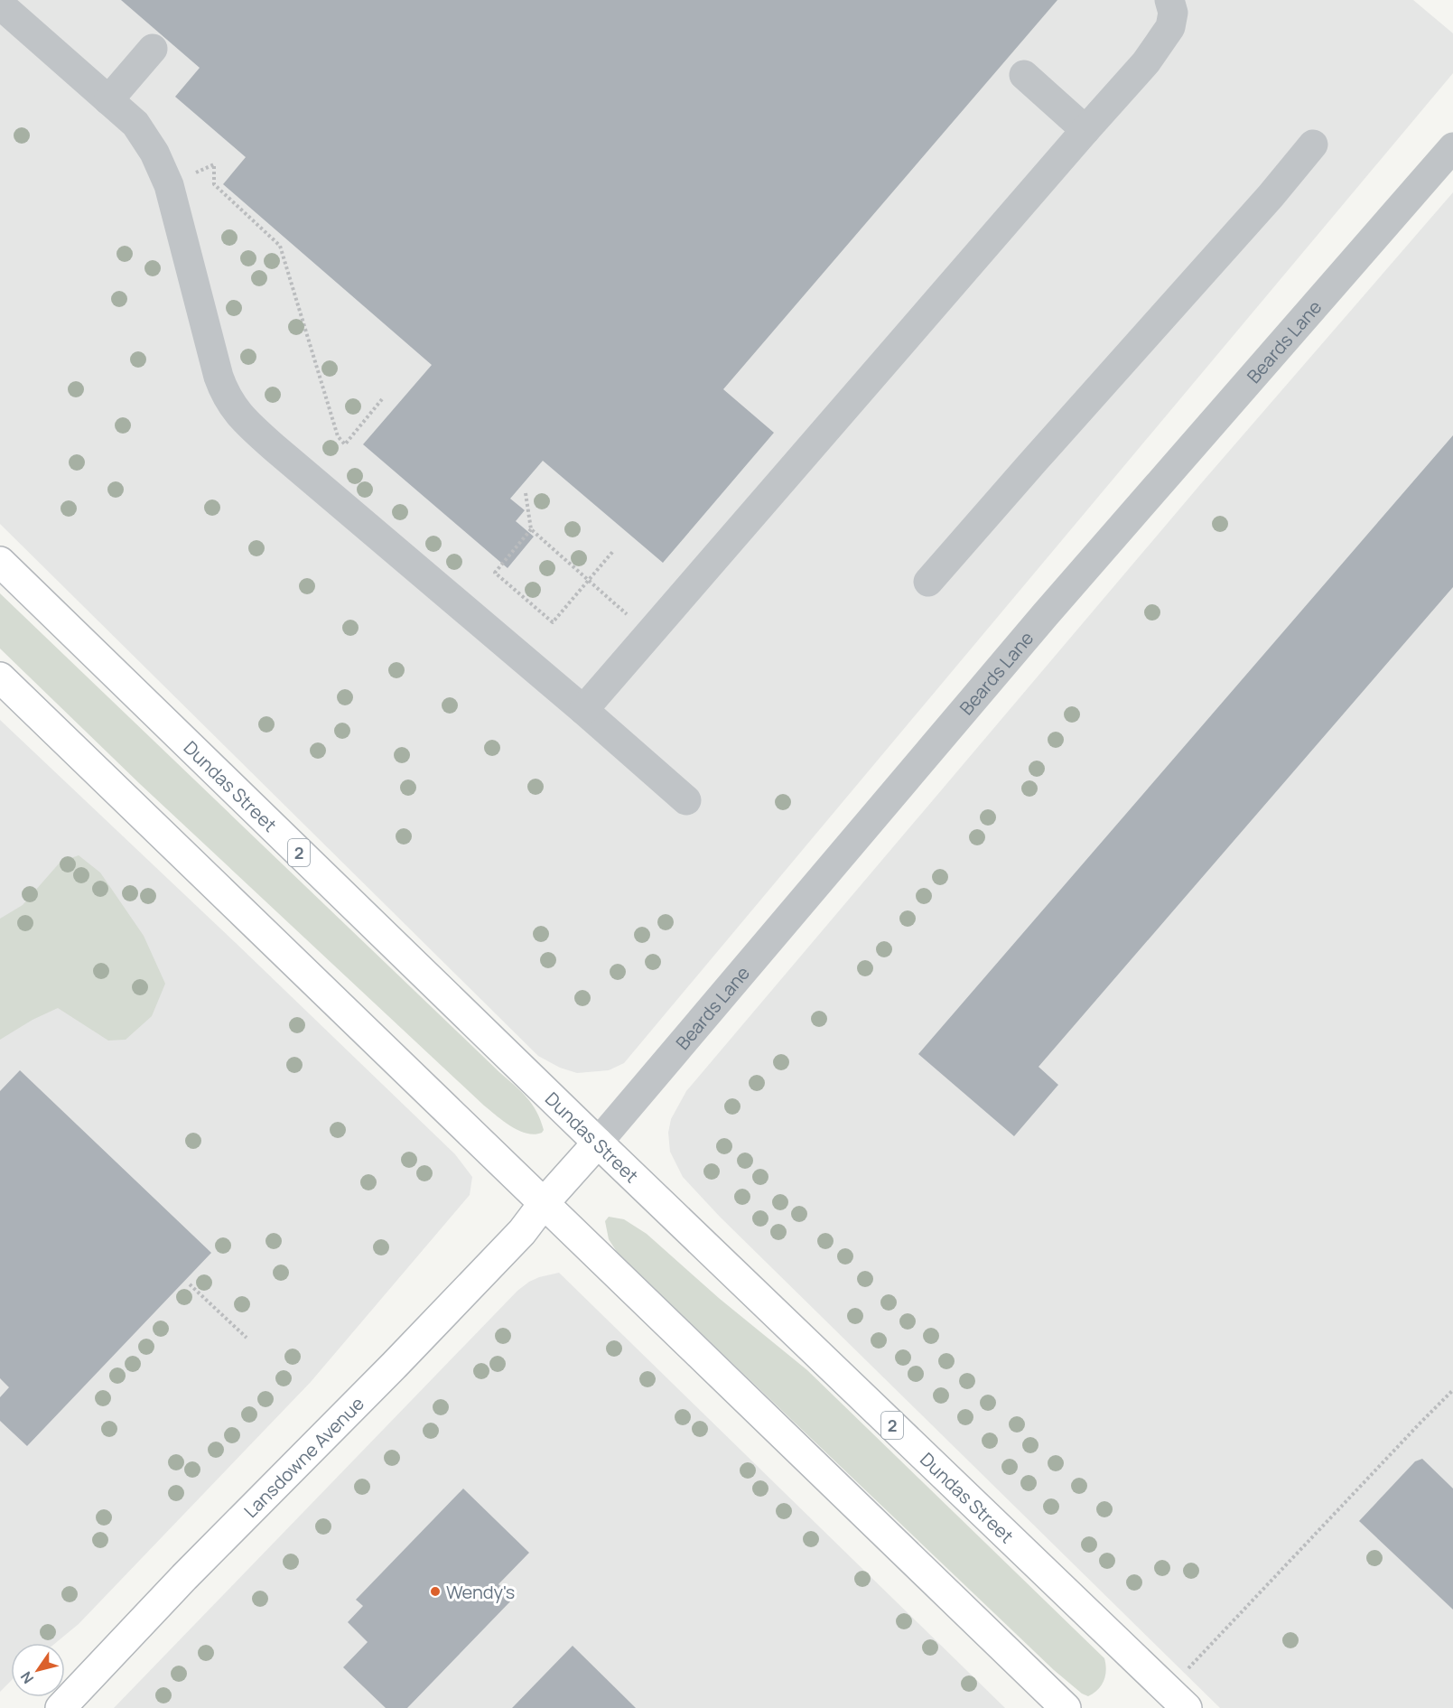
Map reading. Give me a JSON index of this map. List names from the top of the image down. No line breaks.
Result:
{"streets":{"main road":["Beards Lane","Dundas Street","2","Lansdowne Avenue"]},"crossings":[["Beards Lane","Dundas Street"],["Beards Lane","Lansdowne Avenue"]],"places":["Wendy's"],"north":"bottom left"}
